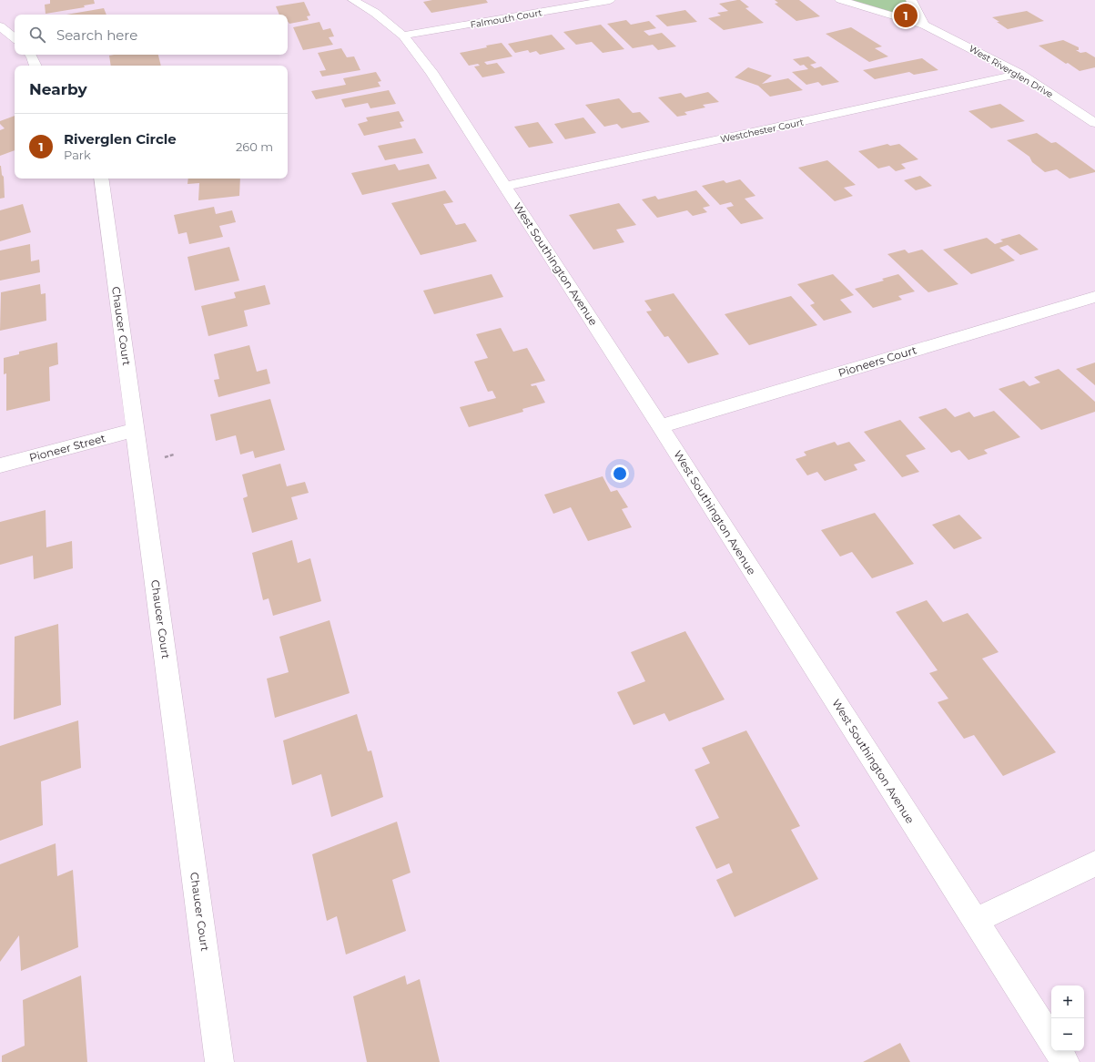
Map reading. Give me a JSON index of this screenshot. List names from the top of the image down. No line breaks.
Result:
{"streets":{"street":["Falmouth Court","West Riverglen Drive","Westchester Court","West Southington Avenue","Chaucer Court","Pioneers Court","Pioneer Street"]},"crossings":[["Falmouth Court","West Southington Avenue"],["West Riverglen Drive","Westchester Court"],["Westchester Court","West Southington Avenue"],["West Southington Avenue","Pioneers Court"],["Chaucer Court","Pioneer Street"]],"page":{"pins":"1","search":"Search here","heading":"Nearby","list":[{"mark":"1","name":"Riverglen Circle","note":"Park","value":"260 m"}],"map_buttons":["+","−"]}}
